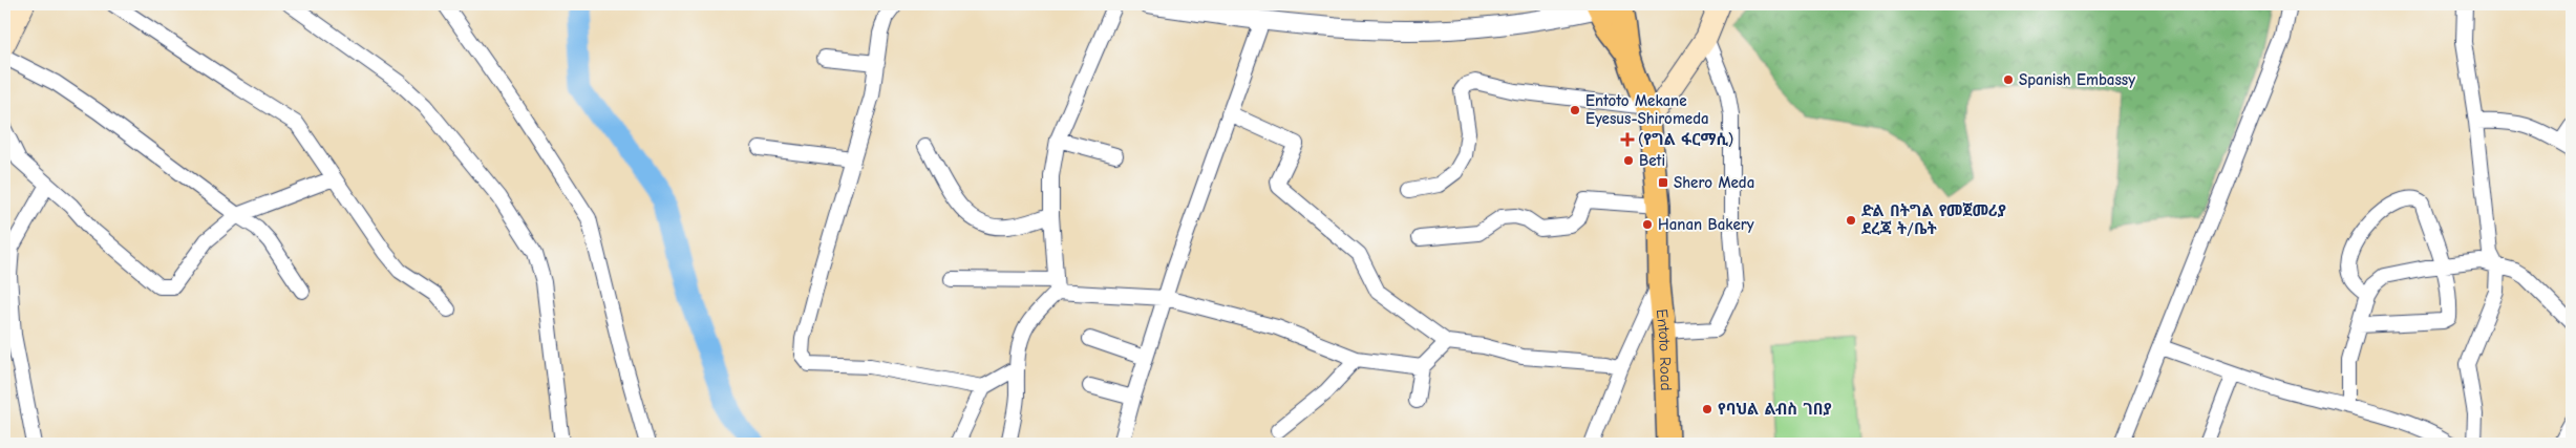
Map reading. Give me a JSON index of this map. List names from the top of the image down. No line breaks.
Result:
{"streets":{"main road":["Entoto Road"]},"places":{"other":["Spanish Embassy","Entoto Mekane Eyesus-Shiromeda","Beti","ድል በትግል የመጀመሪያ ደረጃ ት/ቤት","Hanan Bakery","የባህል ልብስ ገበያ"],"health":["(የግል ፋርማሲ)"],"transit":["Shero Meda"]}}
